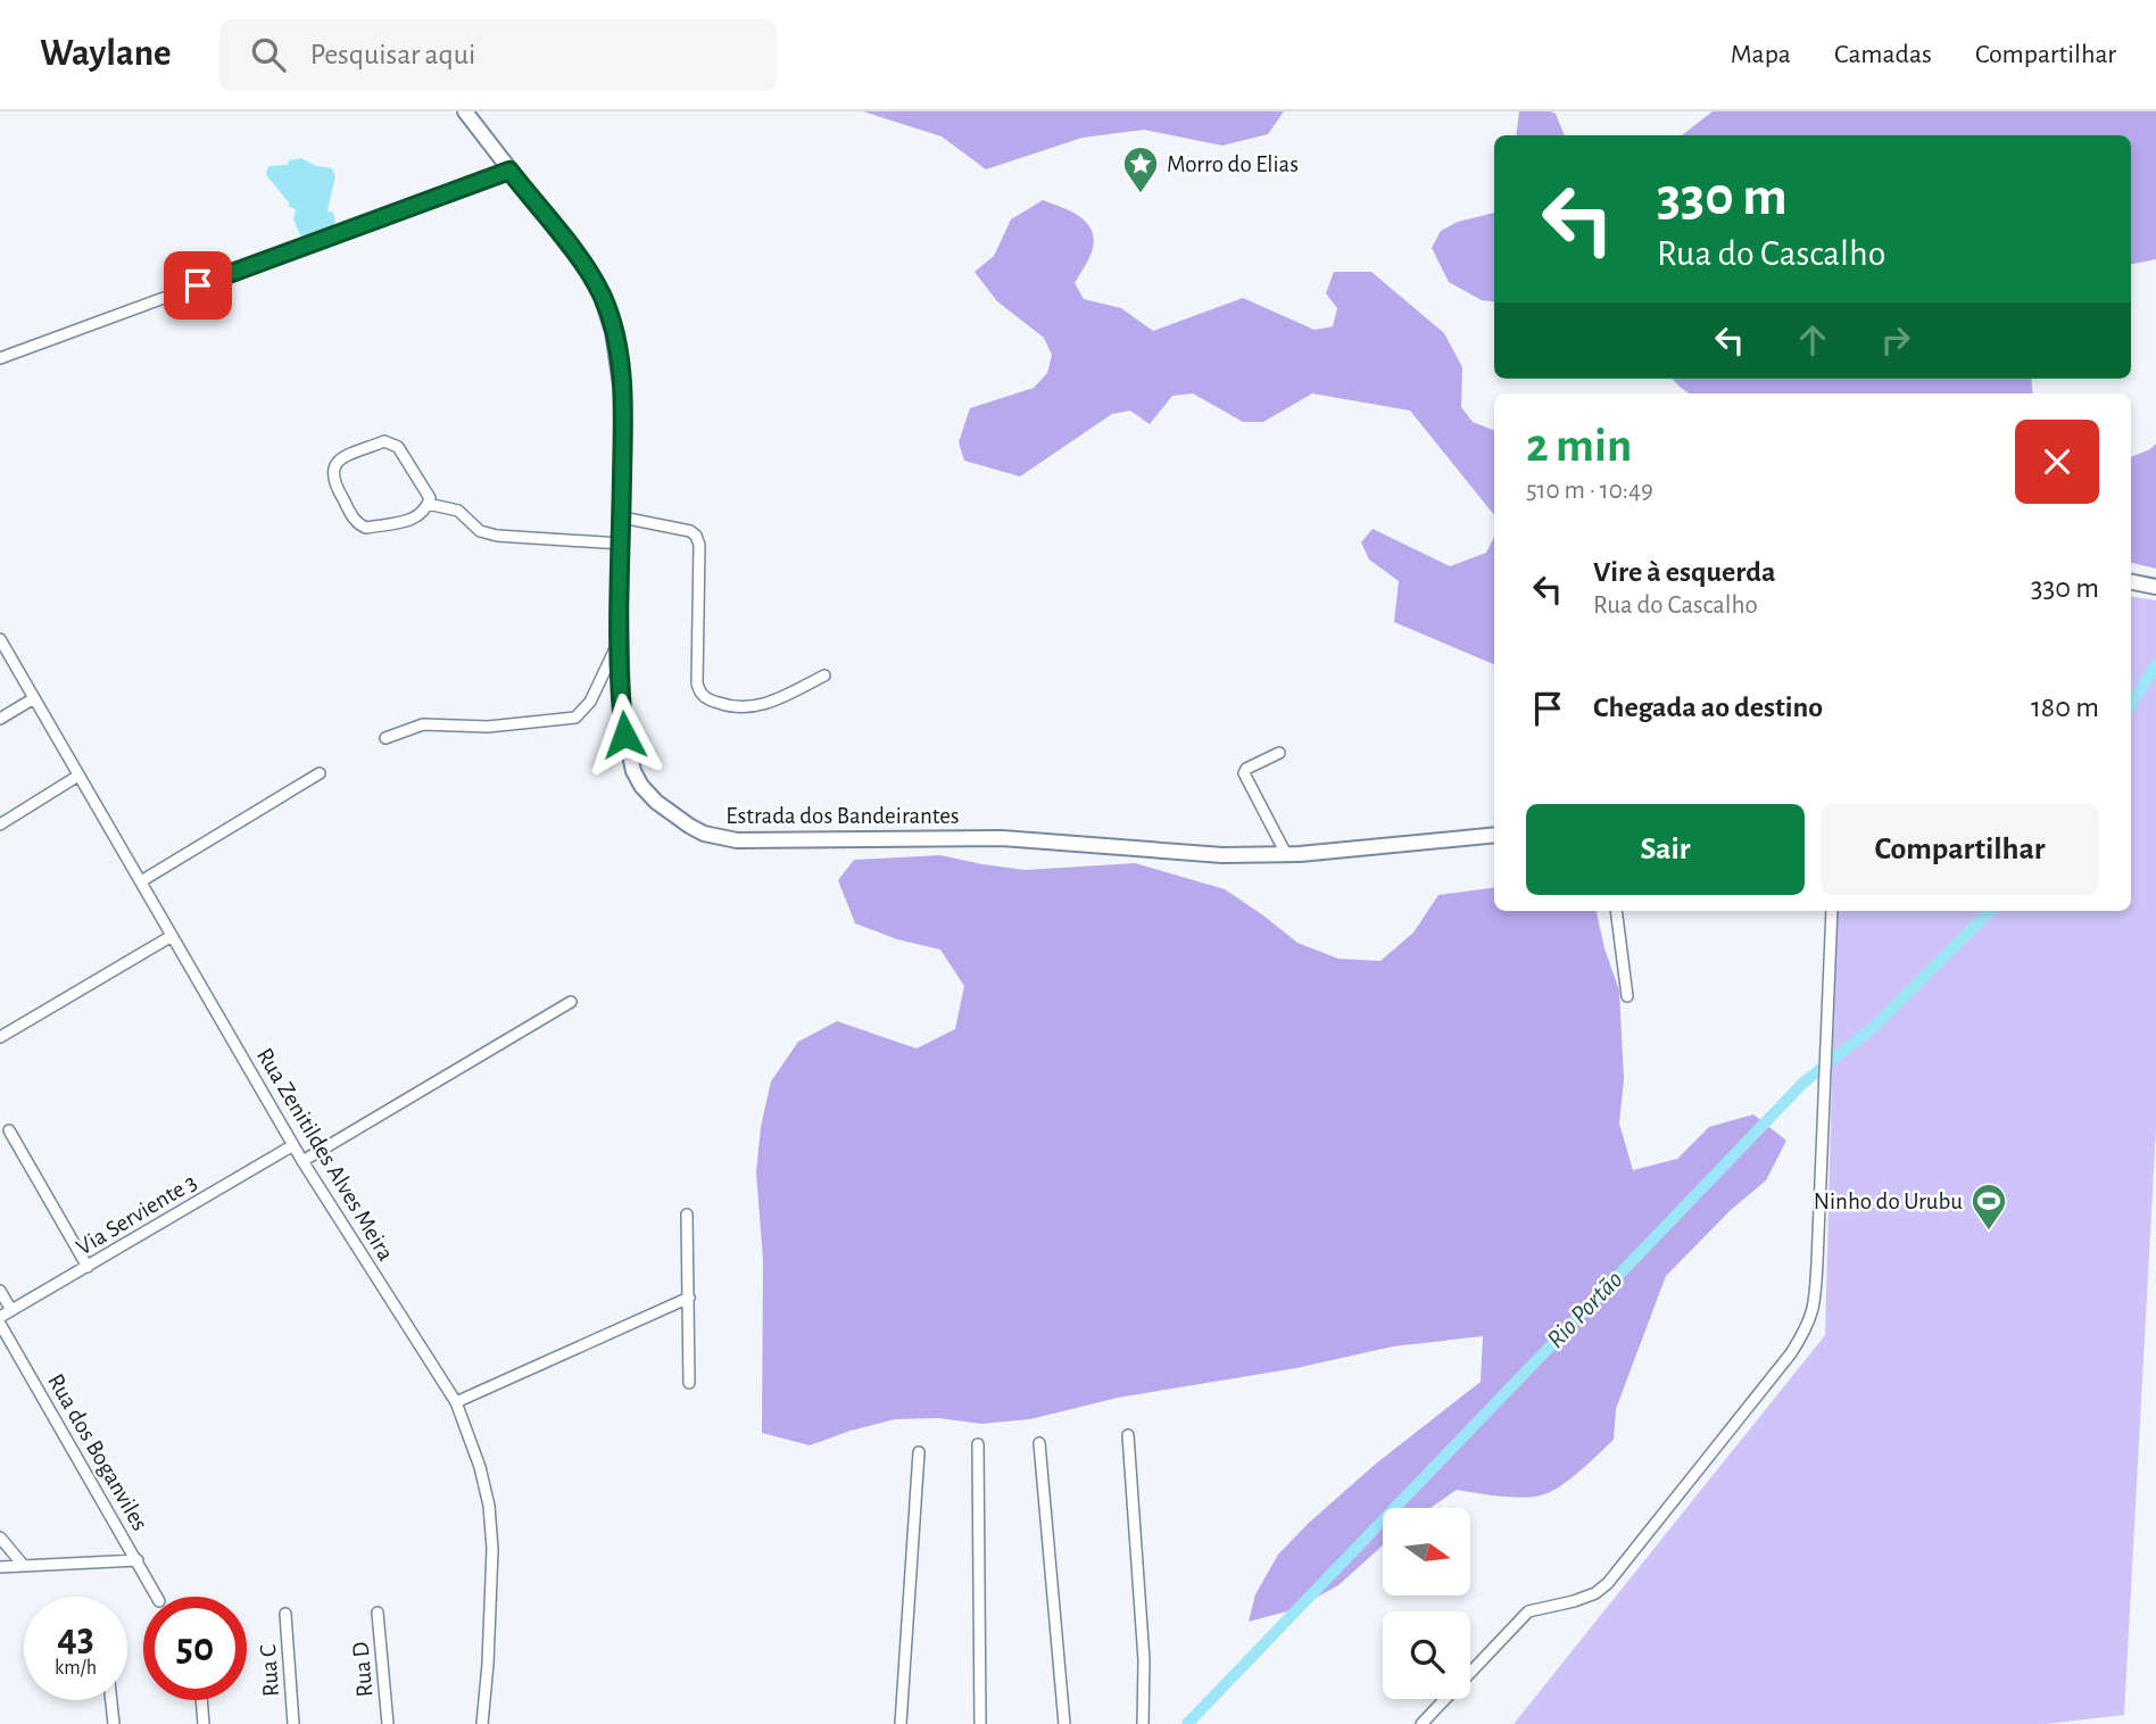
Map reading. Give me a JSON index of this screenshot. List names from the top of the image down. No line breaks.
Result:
{"streets":{"main road":["Estrada dos Bandeirantes"],"street":["Rua Zenitildes Alves Meira","Via Serviente 3","Rua dos Boganviles","Rua D","Rua C"]},"crossings":[["Rua Zenitildes Alves Meira","Via Serviente 3"]],"water":["Rio Portão"],"places":{"place":["Morro do Elias"],"sports":["Ninho do Urubu"]},"north":"right","page":{"header":"Waylane","search":"Pesquisar aqui","nav":["Mapa","Camadas","Compartilhar"],"turn":["330 m","Rua do Cascalho"],"heading":["2 min","510 m · 10:49"],"list":[{"name":"Vire à esquerda","note":"Rua do Cascalho","value":"330 m"},{"name":"Chegada ao destino","value":"180 m"}],"buttons":["Sair","Compartilhar"],"speed":"43 km/h","limit":"50"}}
